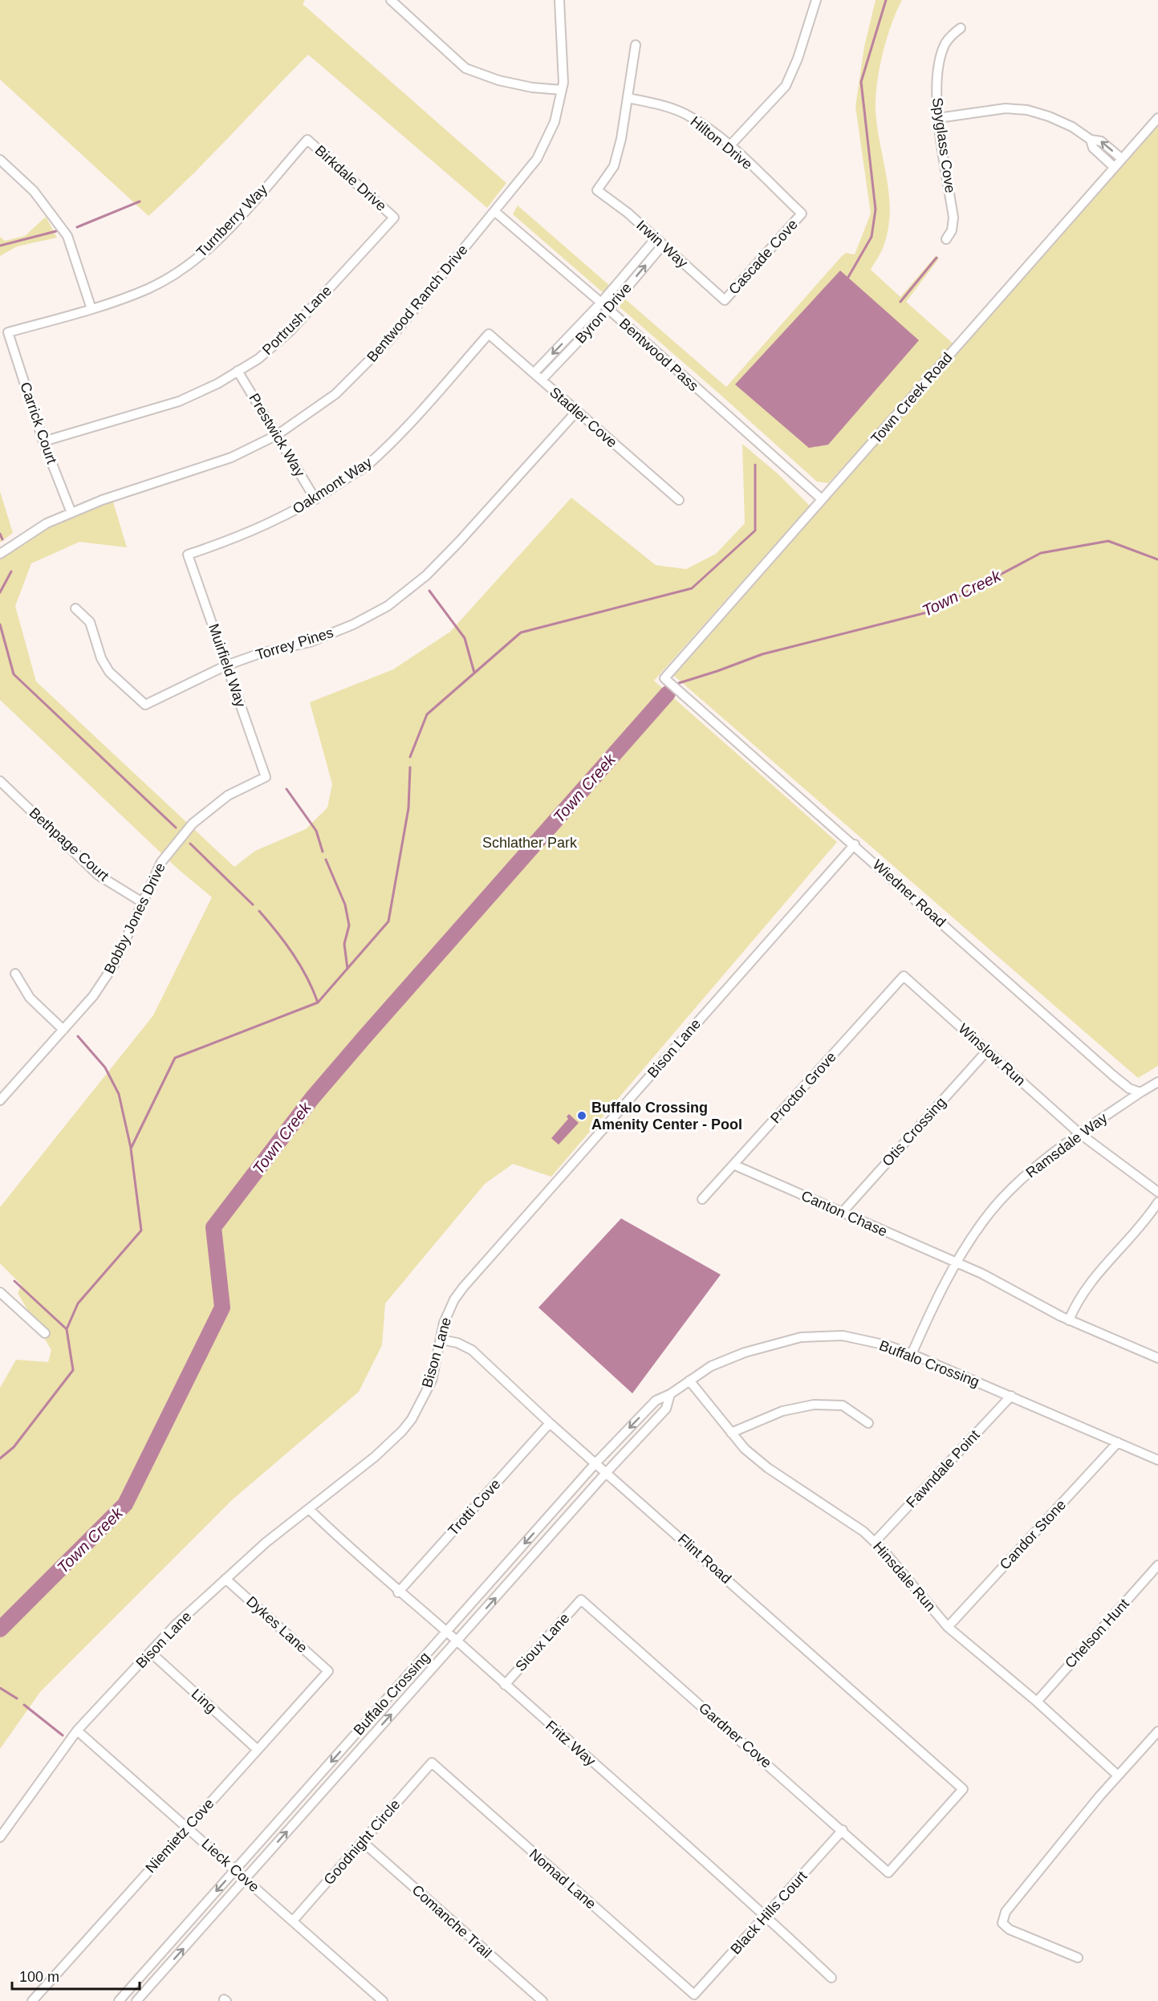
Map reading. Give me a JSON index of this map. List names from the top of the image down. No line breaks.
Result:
{"streets":{"street":["Hilton Drive","Spyglass Cove","Birkdale Drive","Turnberry Way","Irwin Way","Cascade Cove","Bentwood Ranch Drive","Byron Drive","Portrush Lane","Bentwood Pass","Town Creek Road","Stadler Cove","Carrick Court","Prestwick Way","Oakmont Way","Torrey Pines","Muirfield Way","Bethpage Court","Wiedner Road","Bobby Jones Drive","Bison Lane","Winslow Run","Proctor Grove","Otis Crossing","Ramsdale Way","Canton Chase","Buffalo Crossing","Fawndale Point","Trotti Cove","Candor Stone","Flint Road","Hinsdale Run","Dykes Lane","Chelson Hunt","Sioux Lane","Ling","Gardner Cove","Fritz Way","Niemietz Cove","Goodnight Circle","Lieck Cove","Nomad Lane","Black Hills Court","Comanche Trail"]},"crossings":[["Hilton Drive","Irwin Way"],["Hilton Drive","Cascade Cove"],["Birkdale Drive","Turnberry Way"],["Birkdale Drive","Portrush Lane"],["Turnberry Way","Carrick Court"],["Irwin Way","Cascade Cove"],["Irwin Way","Byron Drive"],["Bentwood Ranch Drive","Bentwood Pass"],["Bentwood Ranch Drive","Carrick Court"],["Bentwood Ranch Drive","Prestwick Way"],["Byron Drive","Bentwood Pass"],["Byron Drive","Stadler Cove"],["Portrush Lane","Carrick Court"],["Portrush Lane","Prestwick Way"],["Bentwood Pass","Town Creek Road"],["Town Creek Road","Wiedner Road"],["Stadler Cove","Oakmont Way"],["Stadler Cove","Torrey Pines"],["Prestwick Way","Oakmont Way"],["Oakmont Way","Muirfield Way"],["Torrey Pines","Muirfield Way"],["Muirfield Way","Bobby Jones Drive"],["Bethpage Court","Bobby Jones Drive"],["Wiedner Road","Bison Lane"],["Wiedner Road","Ramsdale Way"],["Bison Lane","Flint Road"],["Bison Lane","Dykes Lane"],["Bison Lane","Ling"],["Bison Lane","Fritz Way"],["Bison Lane","Lieck Cove"],["Winslow Run","Proctor Grove"],["Winslow Run","Otis Crossing"],["Winslow Run","Ramsdale Way"],["Proctor Grove","Canton Chase"],["Otis Crossing","Canton Chase"],["Ramsdale Way","Canton Chase"],["Ramsdale Way","Buffalo Crossing"],["Buffalo Crossing","Fawndale Point"],["Buffalo Crossing","Candor Stone"],["Buffalo Crossing","Flint Road"],["Buffalo Crossing","Hinsdale Run"],["Buffalo Crossing","Fritz Way"],["Buffalo Crossing","Lieck Cove"],["Fawndale Point","Hinsdale Run"],["Trotti Cove","Flint Road"],["Trotti Cove","Fritz Way"],["Candor Stone","Hinsdale Run"],["Flint Road","Gardner Cove"],["Hinsdale Run","Chelson Hunt"],["Dykes Lane","Niemietz Cove"],["Sioux Lane","Gardner Cove"],["Sioux Lane","Fritz Way"],["Ling","Niemietz Cove"],["Gardner Cove","Black Hills Court"],["Fritz Way","Black Hills Court"],["Niemietz Cove","Lieck Cove"],["Goodnight Circle","Lieck Cove"],["Goodnight Circle","Nomad Lane"],["Goodnight Circle","Comanche Trail"],["Nomad Lane","Black Hills Court"]],"water":["Town Creek"],"parks":["Schlather Park"],"places":["Buffalo Crossing Amenity Center - Pool"],"scale_bar":"100 m"}
